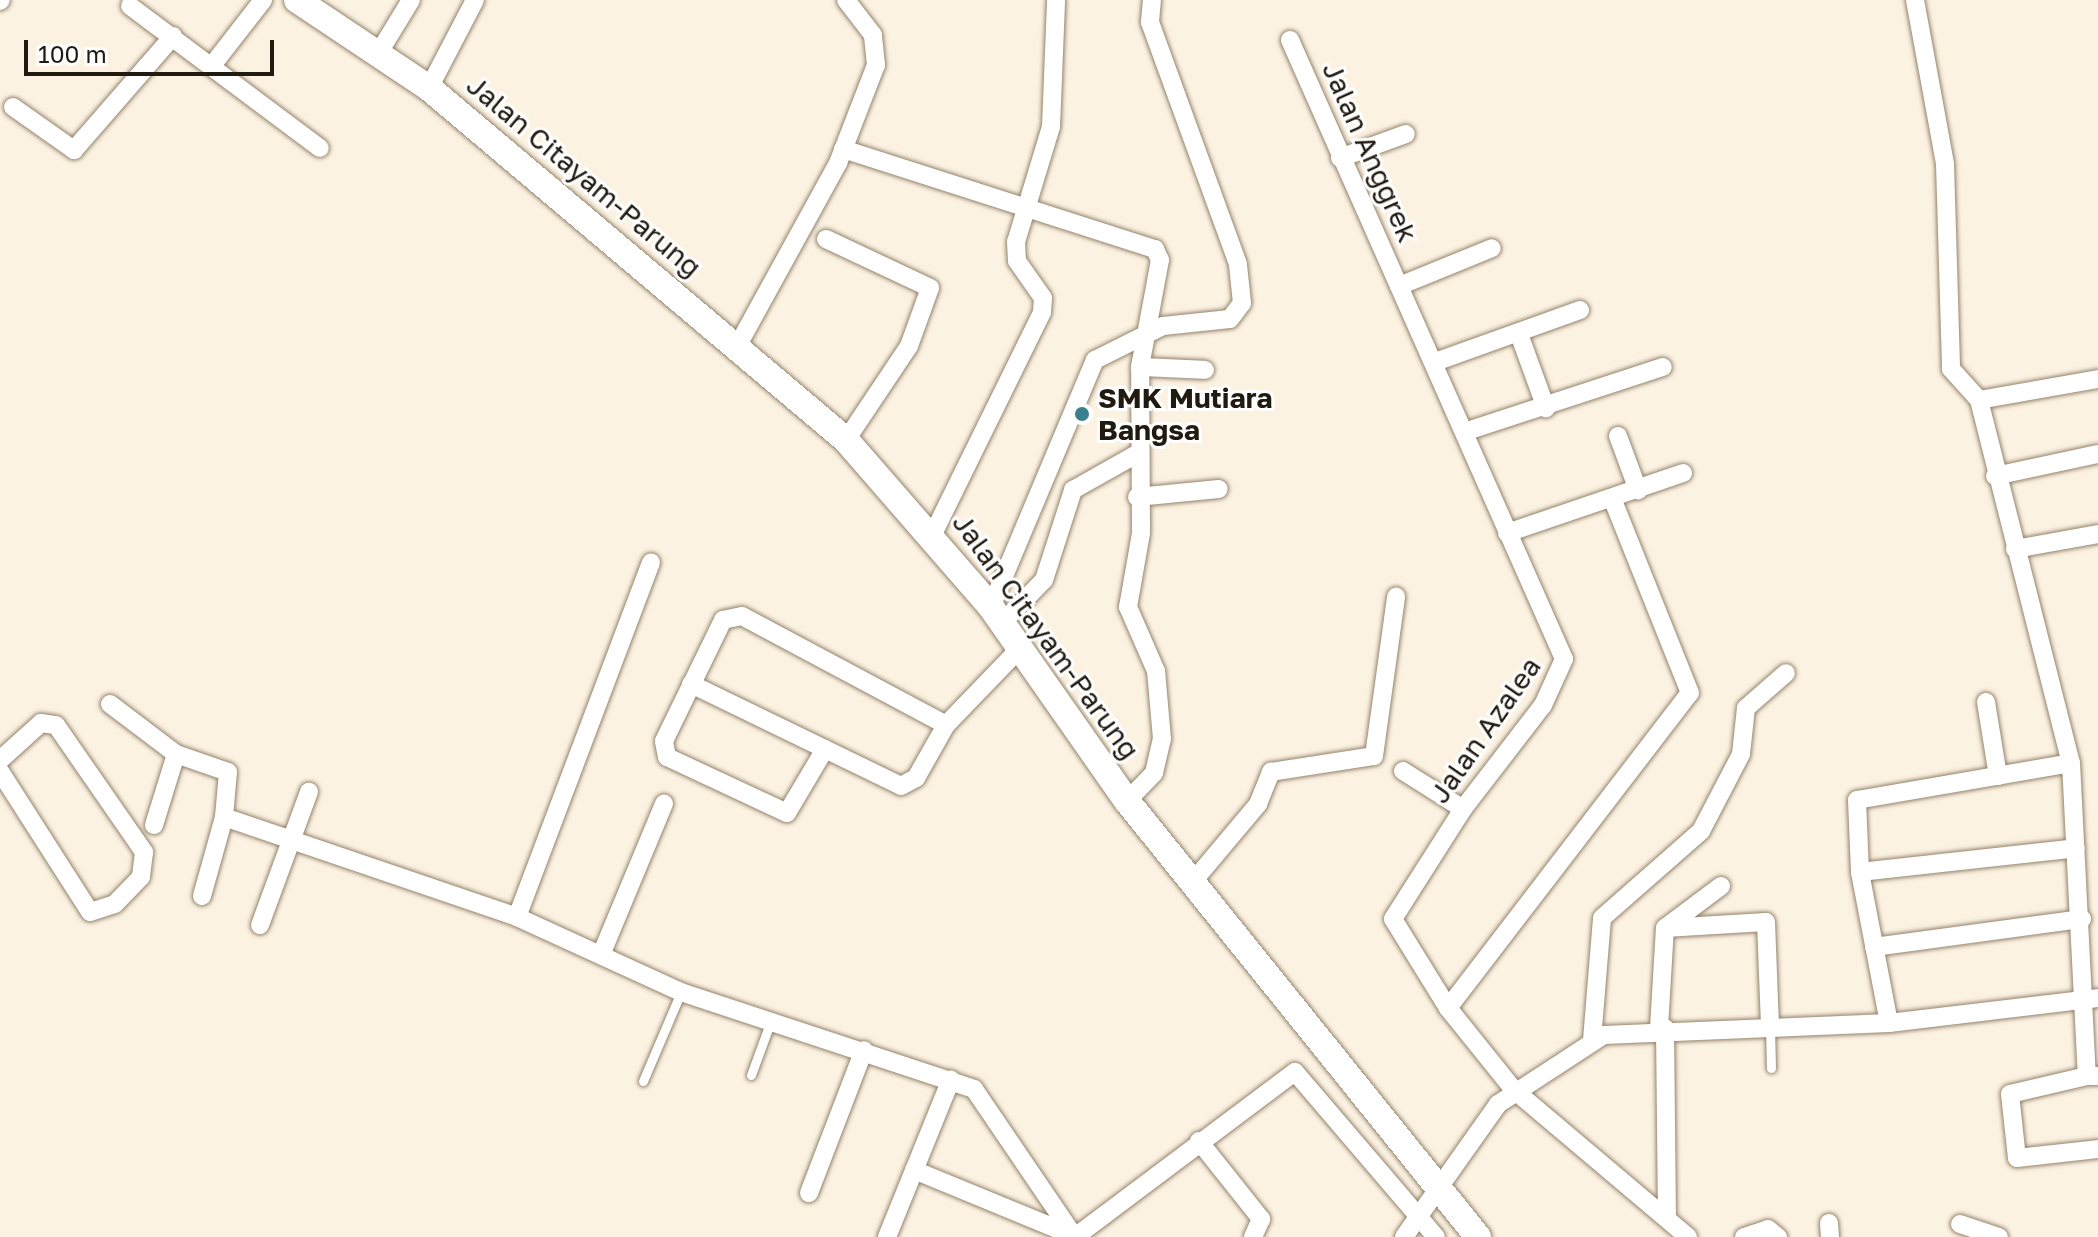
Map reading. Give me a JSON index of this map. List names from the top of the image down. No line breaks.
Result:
{"streets":{"main road":["Jalan Citayam-Parung"],"street":["Jalan Anggrek","Jalan Azalea"]},"crossings":[["Jalan Anggrek","Jalan Azalea"]],"places":["SMK Mutiara Bangsa"],"scale_bar":"100 m"}
